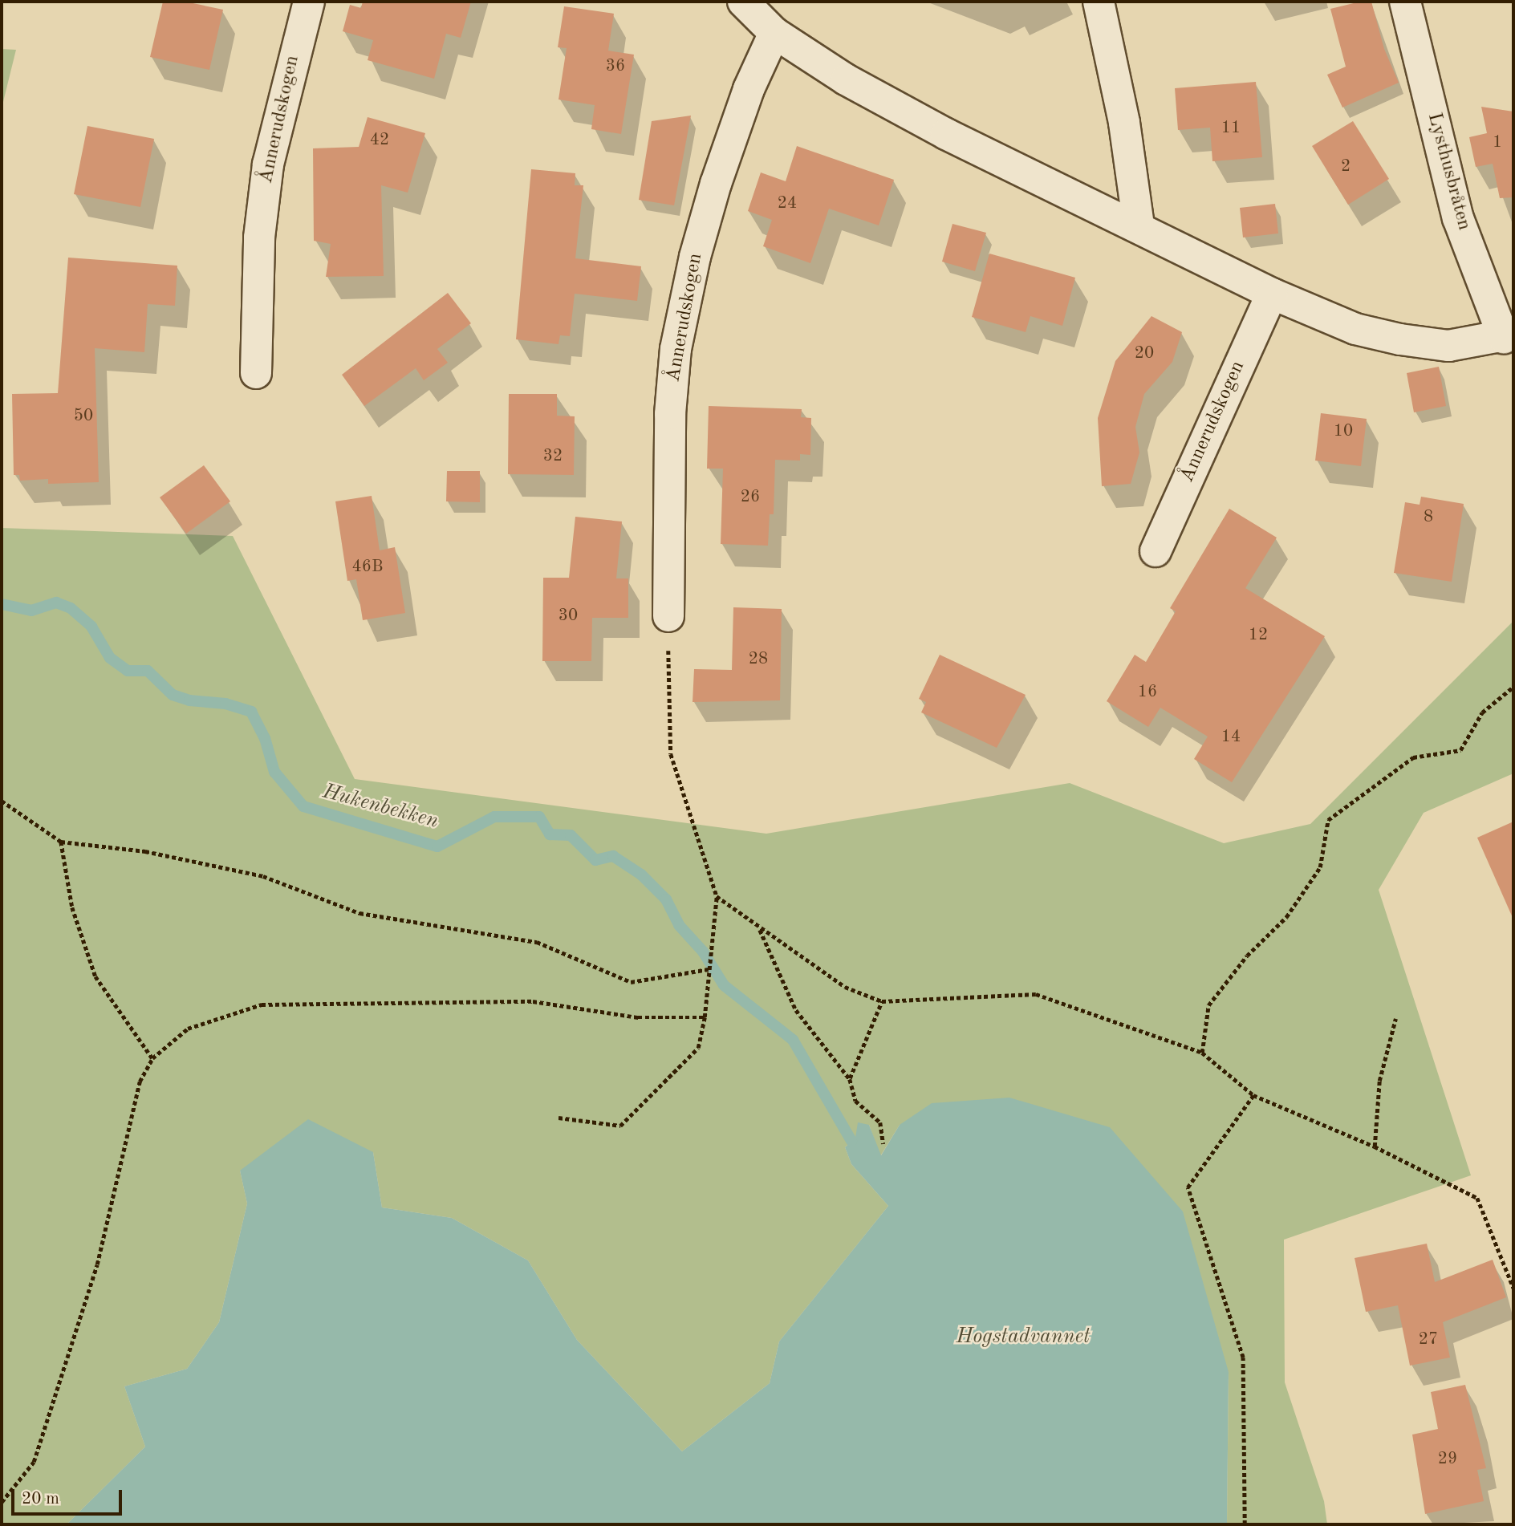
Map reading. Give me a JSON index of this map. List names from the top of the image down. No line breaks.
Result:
{"streets":{"street":["Ånnerudskogen","Lysthusbråten"]},"water":["Hukenbekken","Hogstadvannet"],"house_numbers":["36","11","42","1","2","24","20","50","10","32","26","8","46B","30","12","28","16","14","27","29"],"scale_bar":"20 m"}
